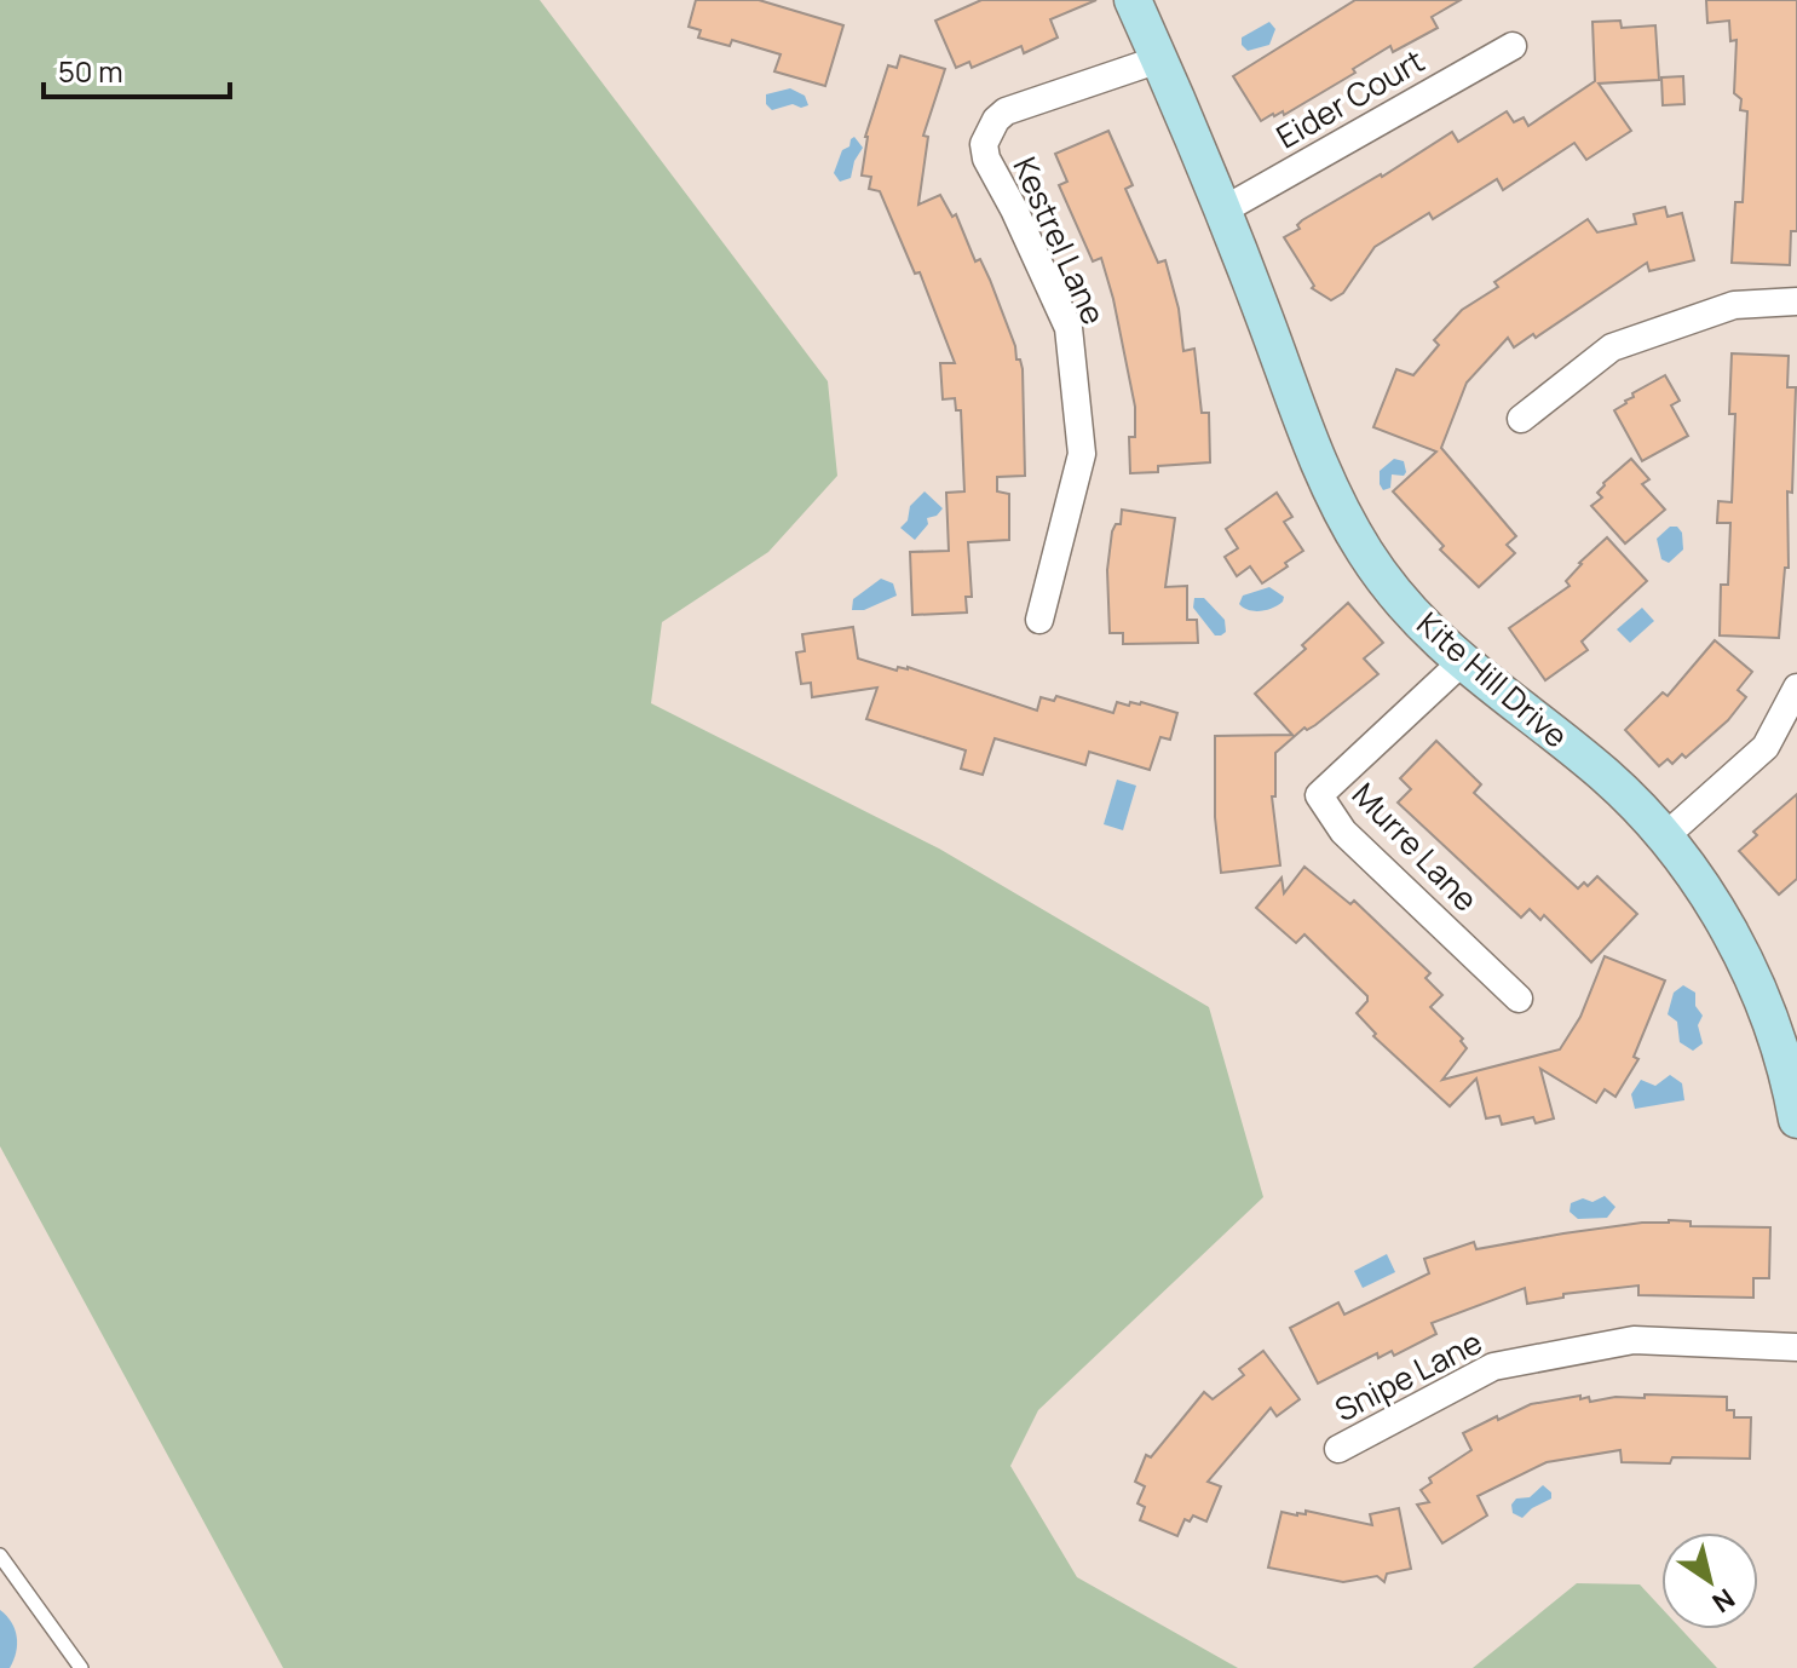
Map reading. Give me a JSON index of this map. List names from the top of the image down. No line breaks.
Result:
{"streets":{"street":["Eider Court","Kestrel Lane","Kite Hill Drive","Murre Lane","Snipe Lane"]},"crossings":[["Eider Court","Kite Hill Drive"],["Kestrel Lane","Kite Hill Drive"],["Kite Hill Drive","Murre Lane"]],"scale_bar":"50 m","north":"bottom right"}
